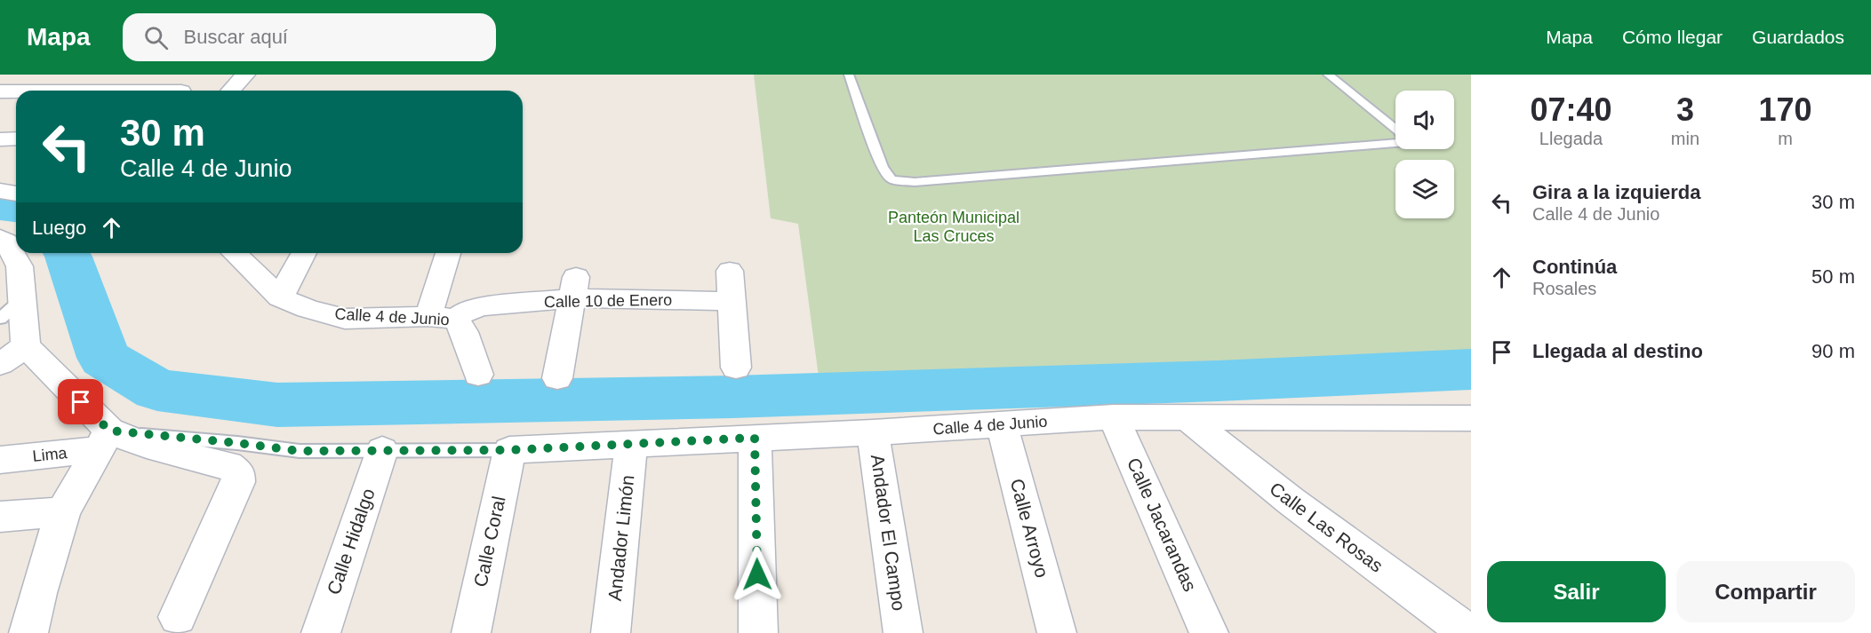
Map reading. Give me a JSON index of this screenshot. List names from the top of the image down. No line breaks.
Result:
{"streets":{"street":["Calle 10 de Enero","Calle 4 de Junio","Lima","Calle Jacarandas","Calle Las Rosas","Calle Arroyo","Andador El Campo","Andador Limón","Calle Hidalgo","Calle Coral"]},"crossings":[["Calle 10 de Enero","Calle 4 de Junio"],["Calle 4 de Junio","Calle Jacarandas"],["Calle 4 de Junio","Calle Las Rosas"],["Calle 4 de Junio","Calle Arroyo"],["Calle 4 de Junio","Andador El Campo"],["Calle 4 de Junio","Andador Limón"],["Calle 4 de Junio","Calle Coral"]],"parks":["Panteón Municipal Las Cruces"],"page":{"header":"Mapa","search":"Buscar aquí","nav":["Mapa","Cómo llegar","Guardados"],"eta":["07:40","Llegada","3","min","170","m"],"turn":["30 m","Calle 4 de Junio"],"list":[{"name":"Gira a la izquierda","note":"Calle 4 de Junio","value":"30 m"},{"name":"Continúa","note":"Rosales","value":"50 m"},{"name":"Llegada al destino","value":"90 m"}],"then":"Luego","buttons":["Salir","Compartir"]}}
